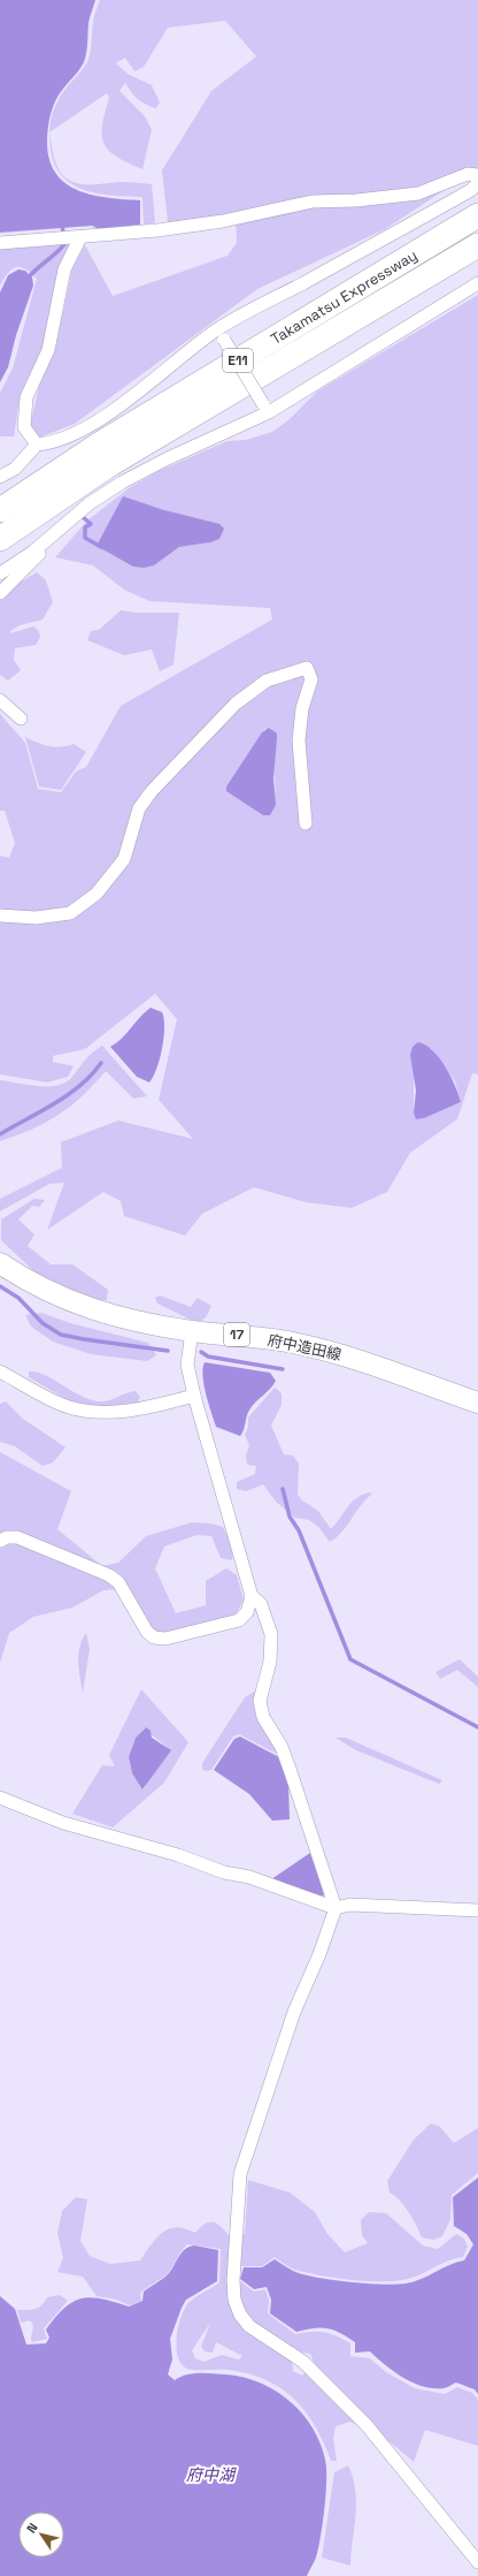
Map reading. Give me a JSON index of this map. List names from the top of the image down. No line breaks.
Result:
{"streets":{"highway":["Takamatsu Expressway","E11"],"main road":["17","府中造田線"]},"water":["府中湖"],"north":"top left"}
